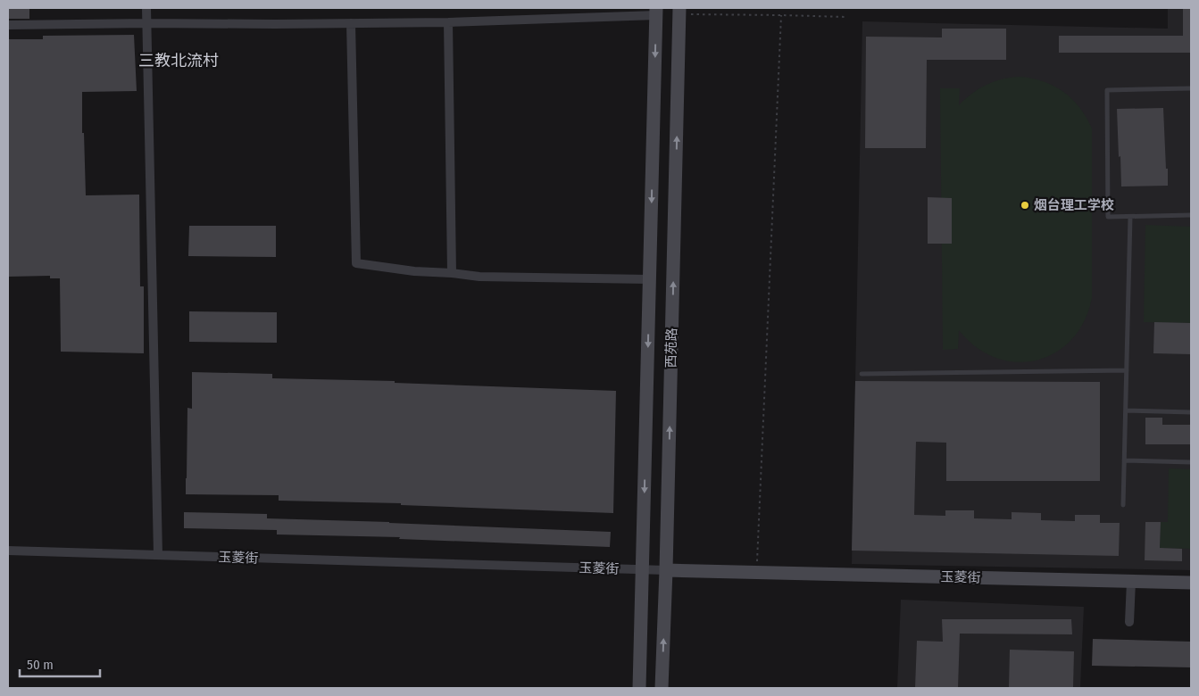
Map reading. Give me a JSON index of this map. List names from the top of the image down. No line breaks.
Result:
{"streets":{"main road":["西苑路","玉菱街"]},"crossings":[["西苑路","玉菱街"]],"districts":["三教北流村"],"places":["烟台理工学校"],"scale_bar":"50 m"}
